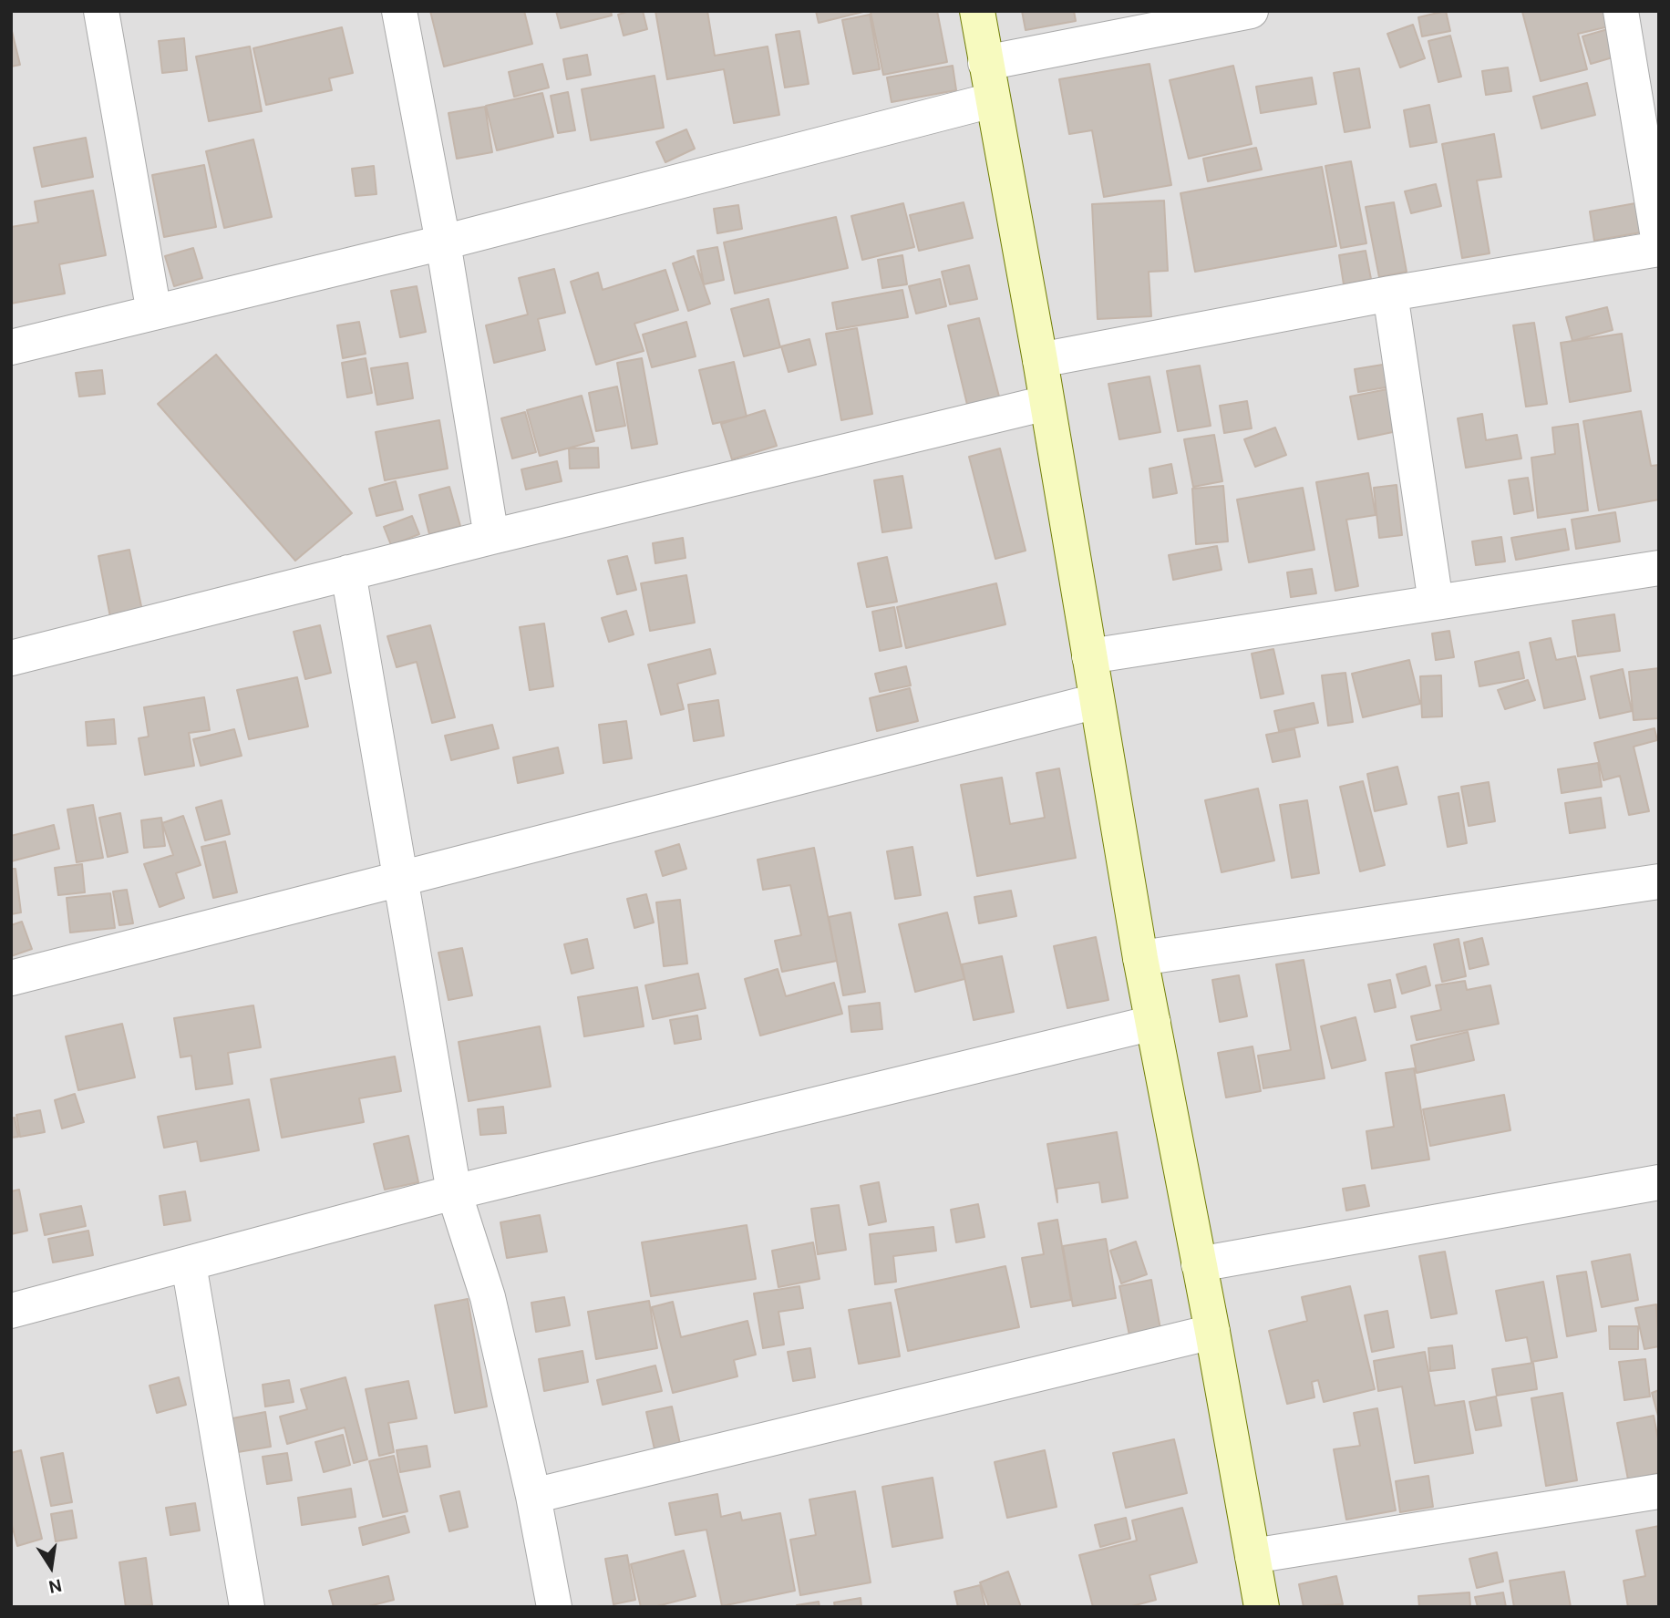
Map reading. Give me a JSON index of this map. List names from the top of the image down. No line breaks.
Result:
{"north":"bottom"}
